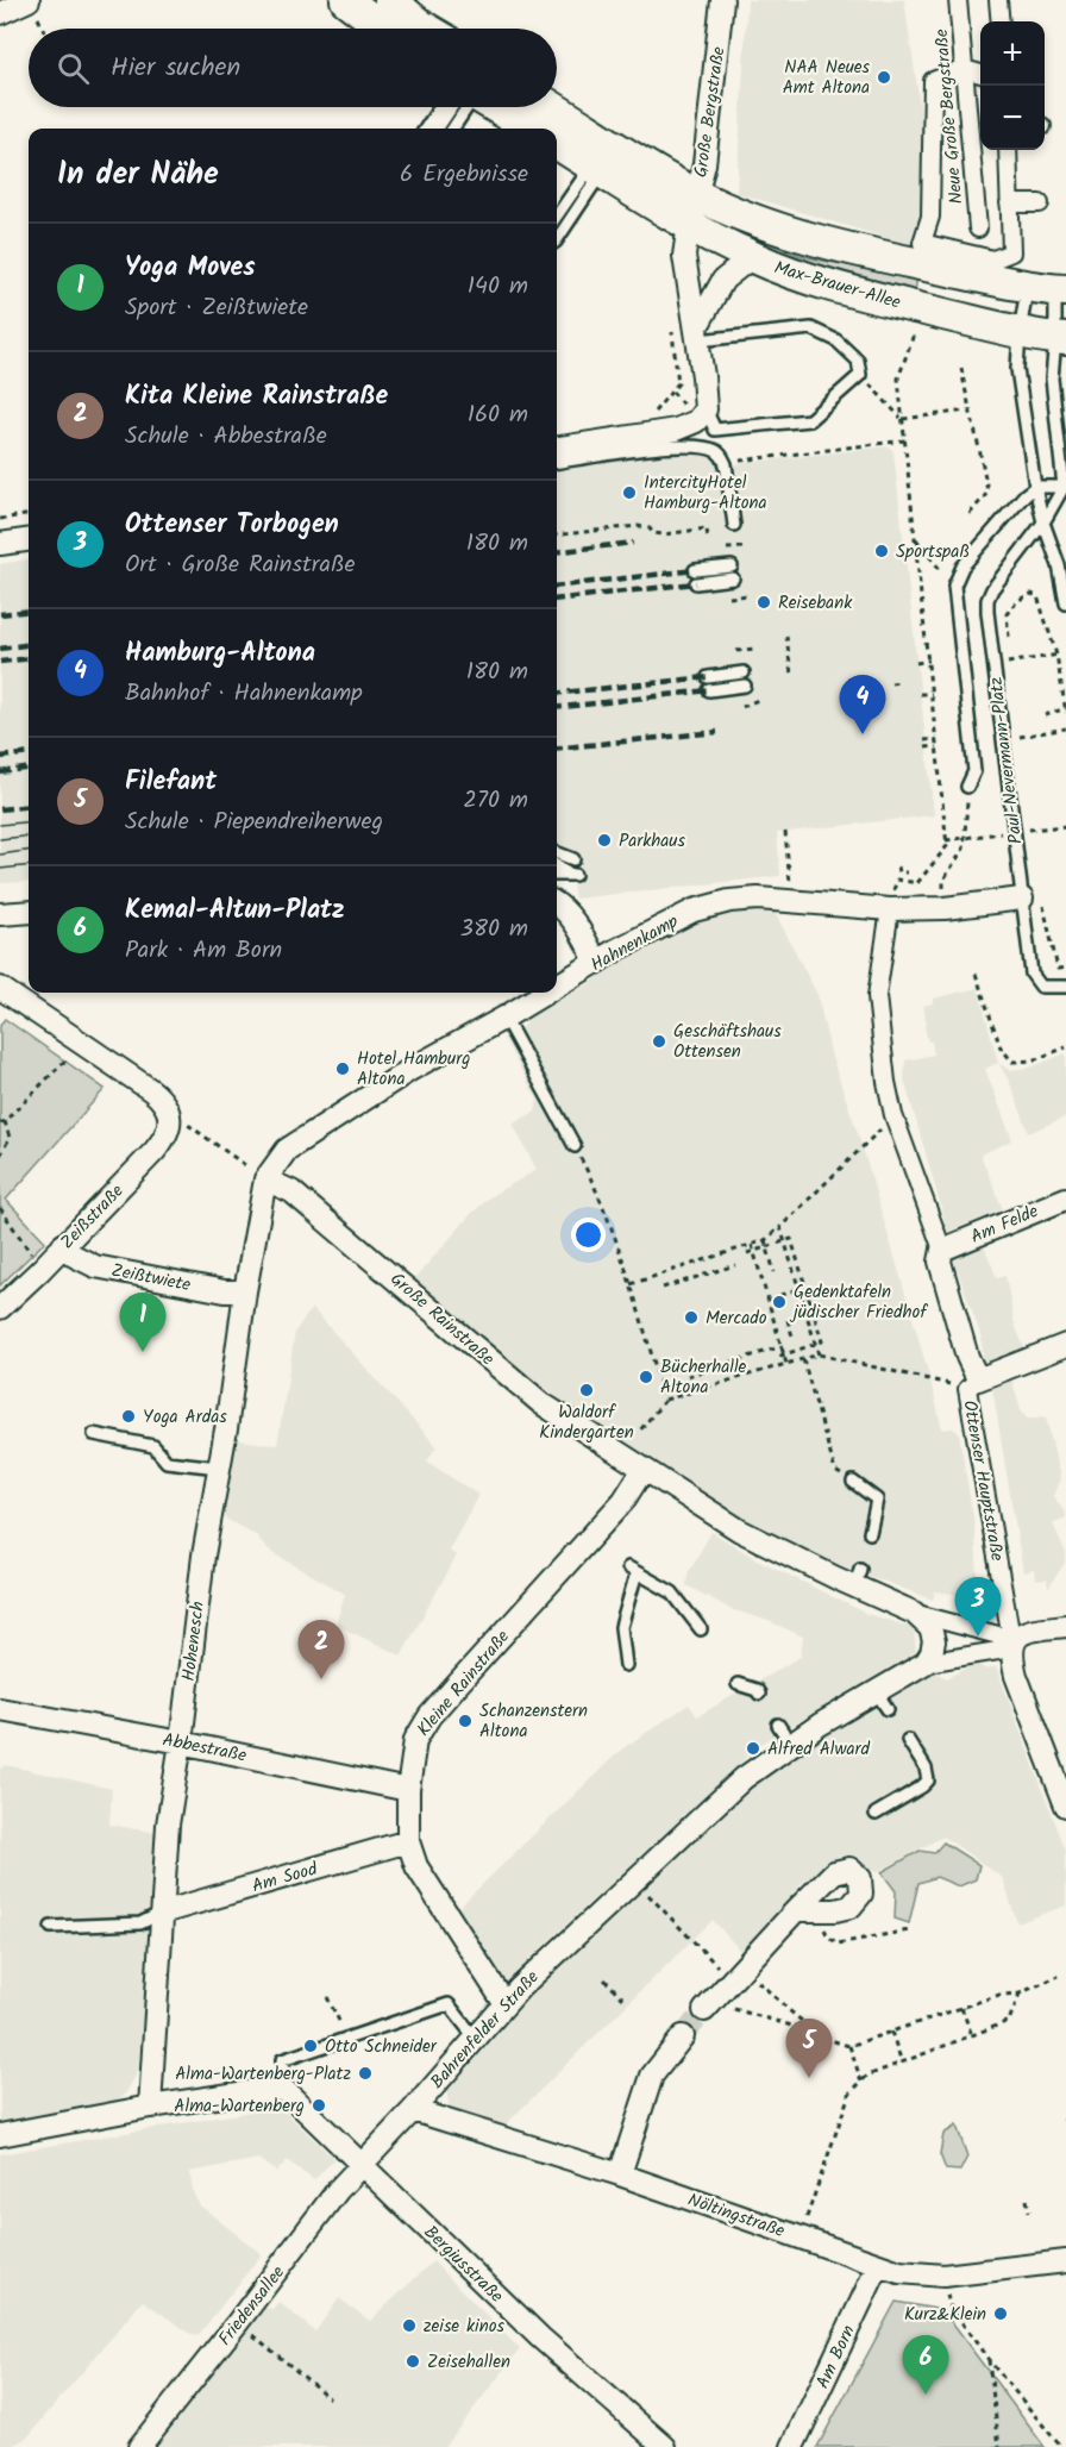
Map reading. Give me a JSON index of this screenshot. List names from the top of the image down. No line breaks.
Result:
{"streets":{"main road":["Max-Brauer-Allee"],"street":["Große Bergstraße","Neue Große Bergstraße","Hahnenkamp","Zeißstraße","Am Felde","Zeißtwiete","Große Rainstraße","Ottenser Hauptstraße","Hohenesch","Kleine Rainstraße","Abbestraße","Am Sood","Bahrenfelder Straße","Nöltingstraße","Bergiusstraße","Friedensallee","Am Born"],"lane":["Paul-Nevermann-Platz"]},"crossings":[["Große Bergstraße","Max-Brauer-Allee"],["Paul-Nevermann-Platz","Hahnenkamp"],["Hahnenkamp","Große Rainstraße"],["Hahnenkamp","Ottenser Hauptstraße"],["Hahnenkamp","Hohenesch"],["Zeißstraße","Zeißtwiete"],["Am Felde","Ottenser Hauptstraße"],["Zeißtwiete","Hohenesch"],["Große Rainstraße","Ottenser Hauptstraße"],["Große Rainstraße","Hohenesch"],["Große Rainstraße","Kleine Rainstraße"],["Große Rainstraße","Bahrenfelder Straße"],["Ottenser Hauptstraße","Bahrenfelder Straße"],["Hohenesch","Abbestraße"],["Hohenesch","Am Sood"],["Kleine Rainstraße","Abbestraße"],["Kleine Rainstraße","Am Sood"],["Kleine Rainstraße","Bahrenfelder Straße"],["Bahrenfelder Straße","Nöltingstraße"],["Bahrenfelder Straße","Bergiusstraße"],["Bahrenfelder Straße","Friedensallee"],["Nöltingstraße","Am Born"],["Bergiusstraße","Friedensallee"]],"places":["NAA Neues Amt Altona","IntercityHotel Hamburg-Altona","Sportspaß","Reisebank","Parkhaus","Geschäftshaus Ottensen","Hotel Hamburg Altona","Gedenktafeln jüdischer Friedhof","Mercado","Bücherhalle Altona","Waldorf Kindergarten","Yoga Ardas","Schanzenstern Altona","Alfred Alward","Otto Schneider","Alma-Wartenberg-Platz","Alma-Wartenberg","Kurz&Klein","zeise kinos","Zeisehallen"],"page":{"map_buttons":["+","−"],"search":"Hier suchen","heading":["In der Nähe","6 Ergebnisse"],"list":[{"mark":"1","name":"Yoga Moves","note":"Sport · Zeißtwiete","value":"140 m"},{"mark":"2","name":"Kita Kleine Rainstraße","note":"Schule · Abbestraße","value":"160 m"},{"mark":"3","name":"Ottenser Torbogen","note":"Ort · Große Rainstraße","value":"180 m"},{"mark":"4","name":"Hamburg-Altona","note":"Bahnhof · Hahnenkamp","value":"180 m"},{"mark":"5","name":"Filefant","note":"Schule · Piependreiherweg","value":"270 m"},{"mark":"6","name":"Kemal-Altun-Platz","note":"Park · Am Born","value":"380 m"}],"pins":["4","1","3","2","5","6"]}}
